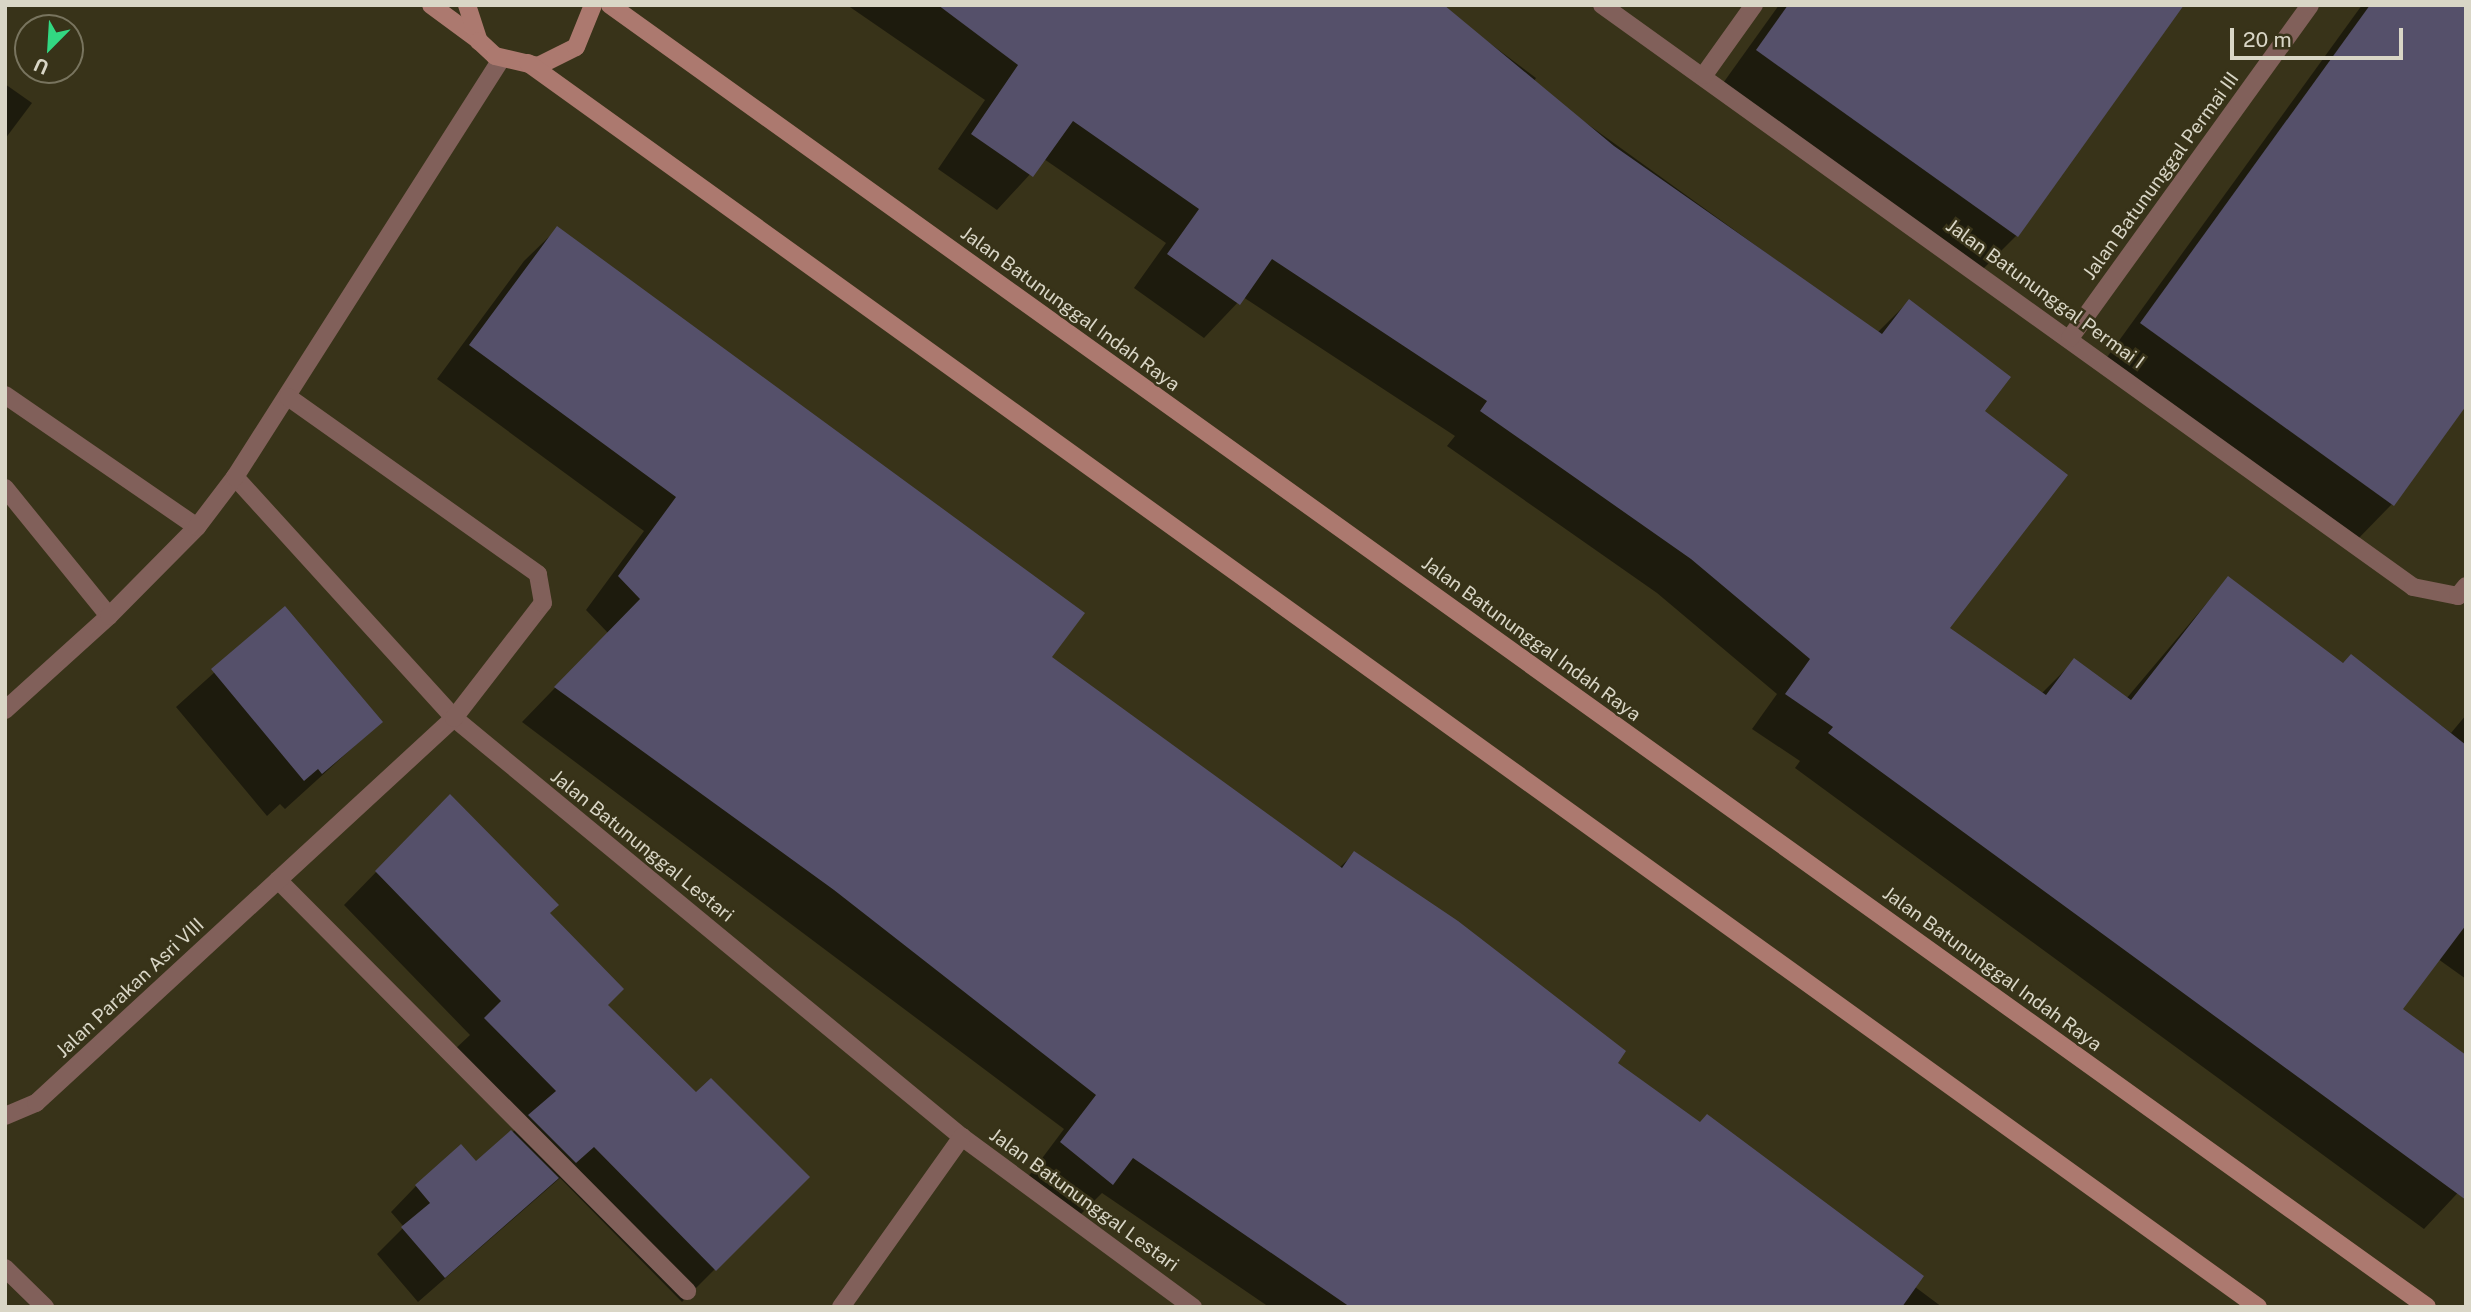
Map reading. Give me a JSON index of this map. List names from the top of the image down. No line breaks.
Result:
{"streets":{"street":["Jalan Batununggal Permai III","Jalan Batununggal Permai I","Jalan Batununggal Indah Raya","Jalan Batununggal Lestari","Jalan Parakan Asri VIII"]},"crossings":[["Jalan Batununggal Permai III","Jalan Batununggal Permai I"],["Jalan Batununggal Lestari","Jalan Parakan Asri VIII"]],"scale_bar":"20 m","north":"bottom left"}
